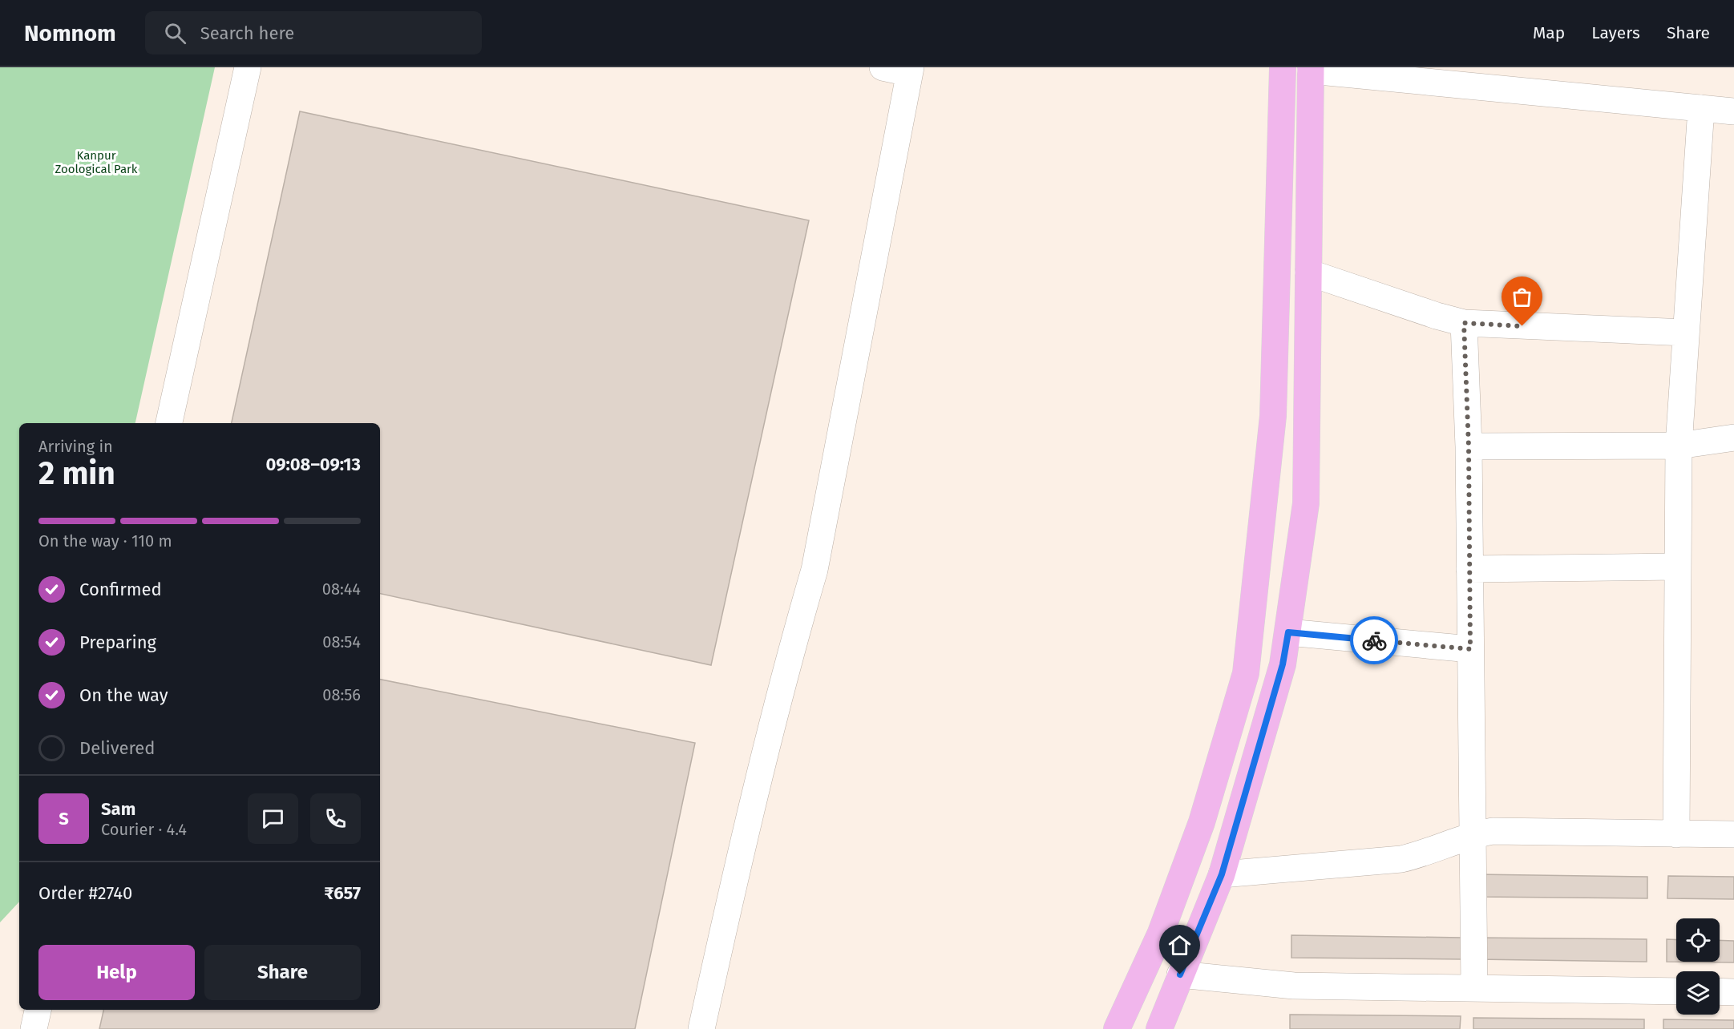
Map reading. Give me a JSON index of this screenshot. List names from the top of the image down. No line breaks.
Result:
{"parks":["Kanpur Zoological Park"],"page":{"header":"Nomnom","search":"Search here","nav":["Map","Layers","Share"],"heading":["2 min","Arriving in","09:08–09:13"],"panel":["Sam","Courier · 4.4","Order #2740","₹657"],"bar":"On the way · 110 m","list":[["Confirmed","08:44"],["Preparing","08:54"],["On the way","08:56"],"Delivered"],"round":"S","buttons":["Help","Share"]}}
